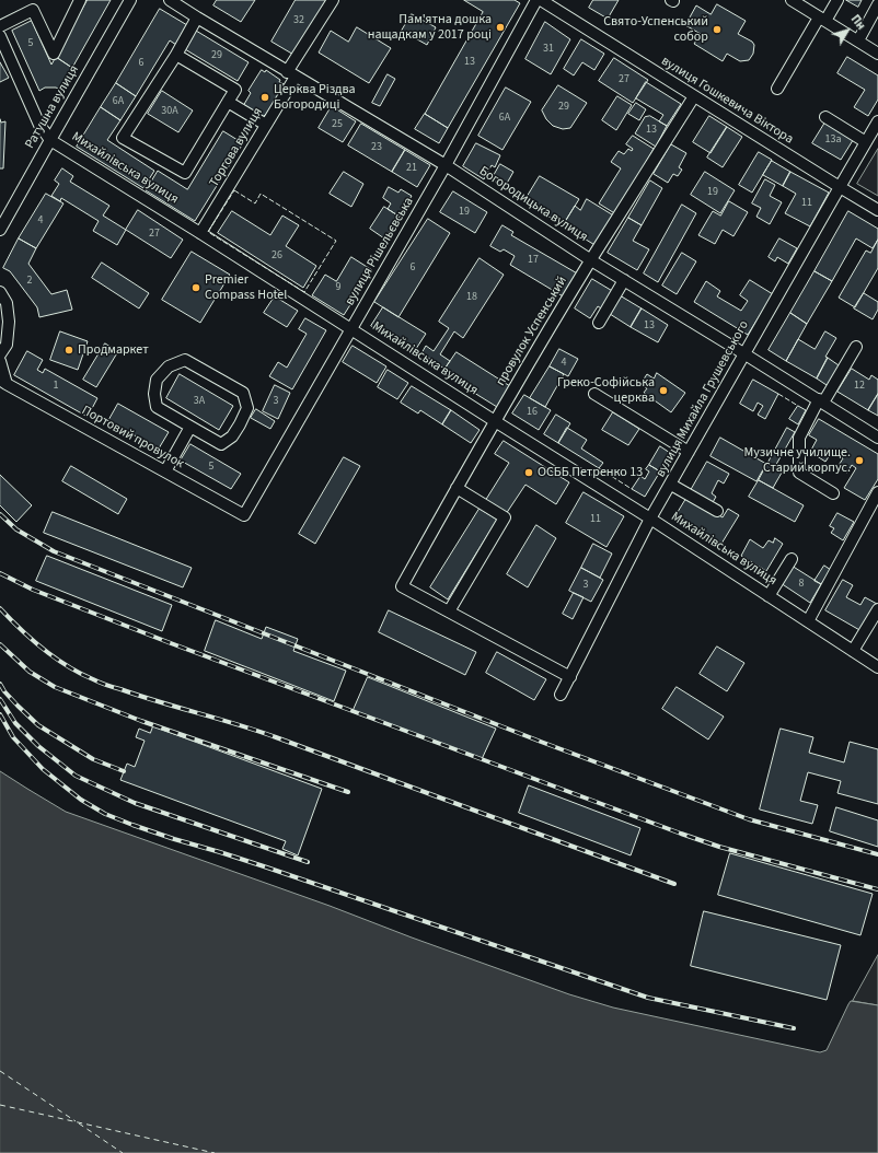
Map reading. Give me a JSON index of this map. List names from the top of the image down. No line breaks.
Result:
{"streets":{"street":["вулиця Гошкевича Віктора","Ратушна вулиця","Торгова вулиця","Михайлівська вулиця","Богородицька вулиця","вулиця Рішельєвська","провулок Успенський","вулиця Михайла Грушевського","Портовий провулок"]},"crossings":[["вулиця Гошкевича Віктора","провулок Успенський"],["вулиця Гошкевича Віктора","вулиця Михайла Грушевського"],["Ратушна вулиця","Михайлівська вулиця"],["Торгова вулиця","Михайлівська вулиця"],["Торгова вулиця","Богородицька вулиця"],["Михайлівська вулиця","вулиця Рішельєвська"],["Михайлівська вулиця","провулок Успенський"],["Михайлівська вулиця","вулиця Михайла Грушевського"],["Богородицька вулиця","вулиця Рішельєвська"],["Богородицька вулиця","провулок Успенський"],["Богородицька вулиця","вулиця Михайла Грушевського"],["вулиця Рішельєвська","Портовий провулок"]],"places":["Пам'ятна дошка нащадкам у 2017 році","Свято-Успенський собор","Церква Різдва Богородиці","Premier Compass Hotel","Продмаркет","Греко-Софійська церква","Музичне училище. Старий корпус.","ОСББ Петренко 13"],"house_numbers":["32","5","31","29","13","6","27","6А","29","30А","6А","25","13","13а","23","21","19","11","19","4","27","26","17","6","2","9","18","13","4","1","12","3А","3","16","5","11","8","3"],"north":"top right"}
